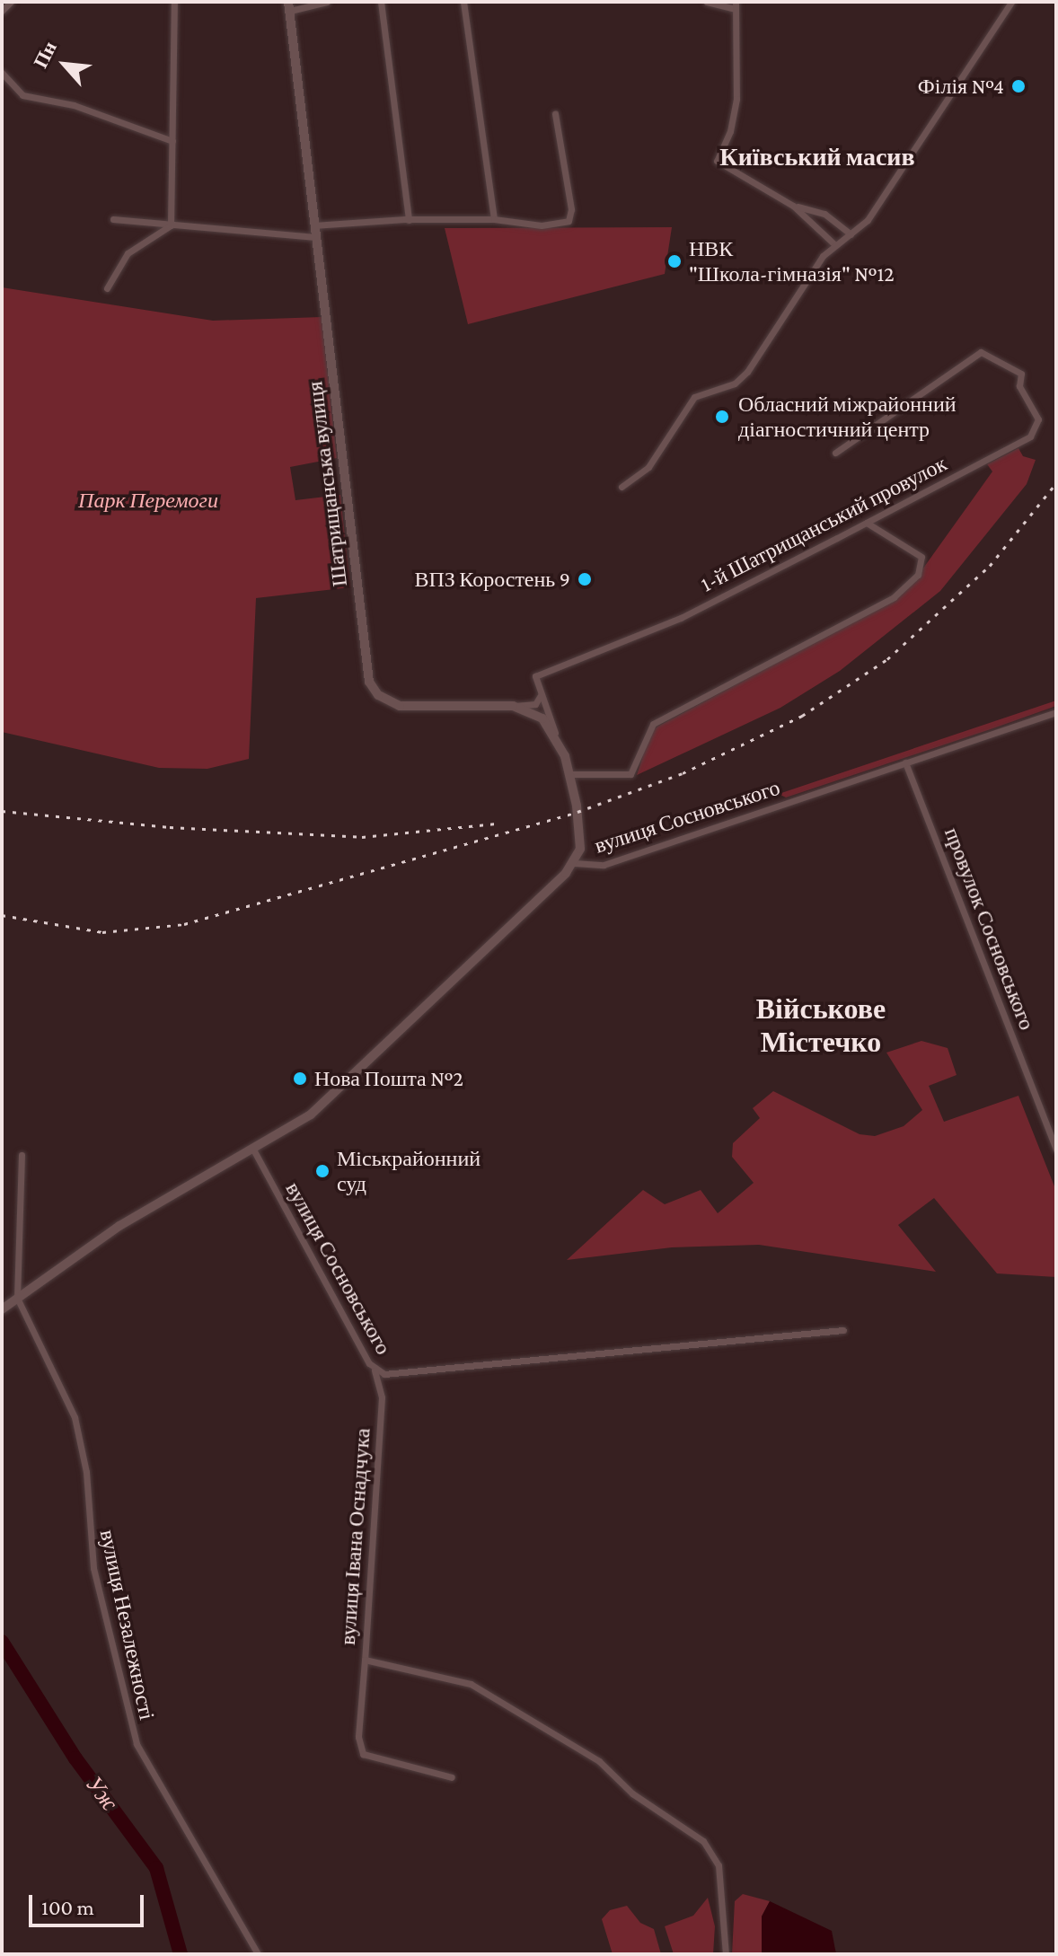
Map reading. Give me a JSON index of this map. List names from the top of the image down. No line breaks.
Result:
{"streets":{"street":["Шатрищанська вулиця","1-й Шатрищанський провулок","вулиця Сосновського","провулок Сосновського","вулиця Івана Оснадчука","вулиця Незалежності"]},"crossings":[["вулиця Сосновського","провулок Сосновського"],["вулиця Сосновського","вулиця Івана Оснадчука"],["вулиця Сосновського","вулиця Незалежності"]],"districts":["Київський масив","Військове Містечко"],"water":["Уж"],"parks":["Парк Перемоги"],"places":["Філія №4","НВК \"Школа-гімназія\" №12","Обласний міжрайонний діагностичний центр","ВПЗ Коростень 9","Нова Пошта №2","Міськрайонний суд"],"scale_bar":"100 m","north":"top left"}
